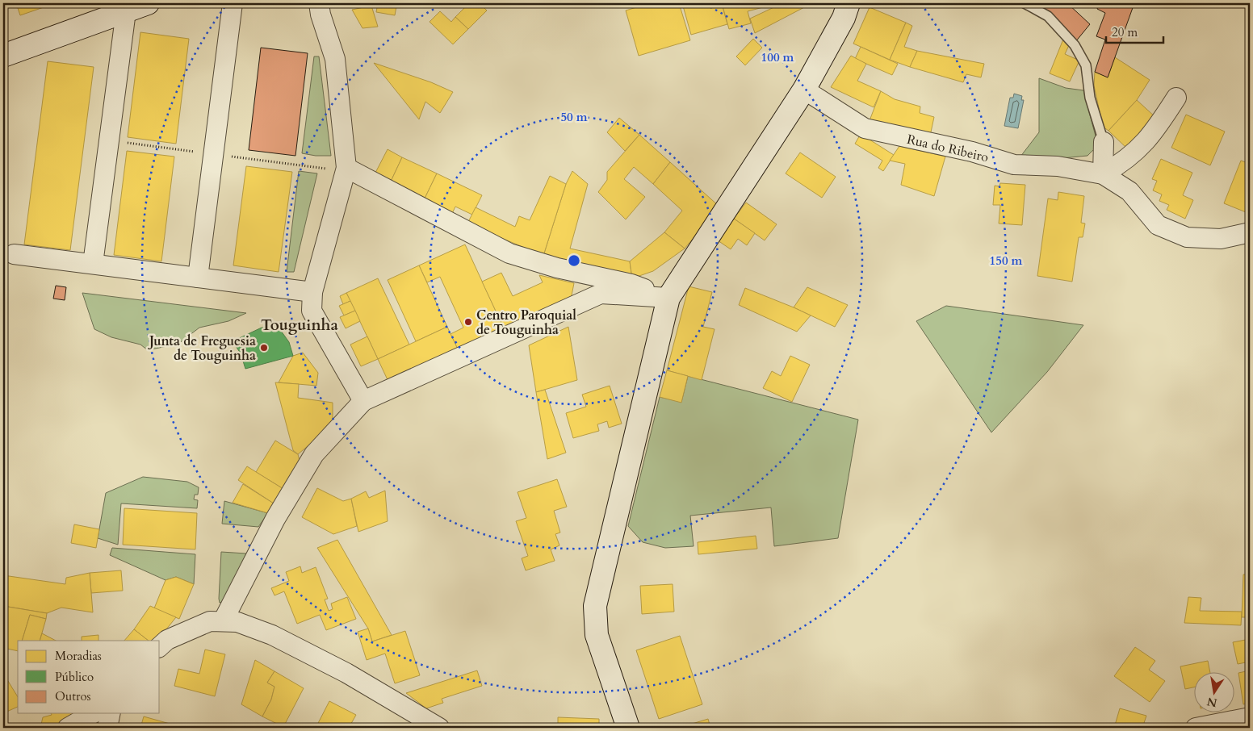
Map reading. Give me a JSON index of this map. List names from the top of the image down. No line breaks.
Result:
{"streets":{"street":["Rua do Ribeiro"]},"districts":["Touguinha"],"places":["Centro Paroquial de Touguinha","Junta de Freguesia de Touguinha"],"legend":["Moradias","Público","Outros"],"scale_bar":"20 m","north":"bottom","rings":["100 m","50 m","150 m"]}
